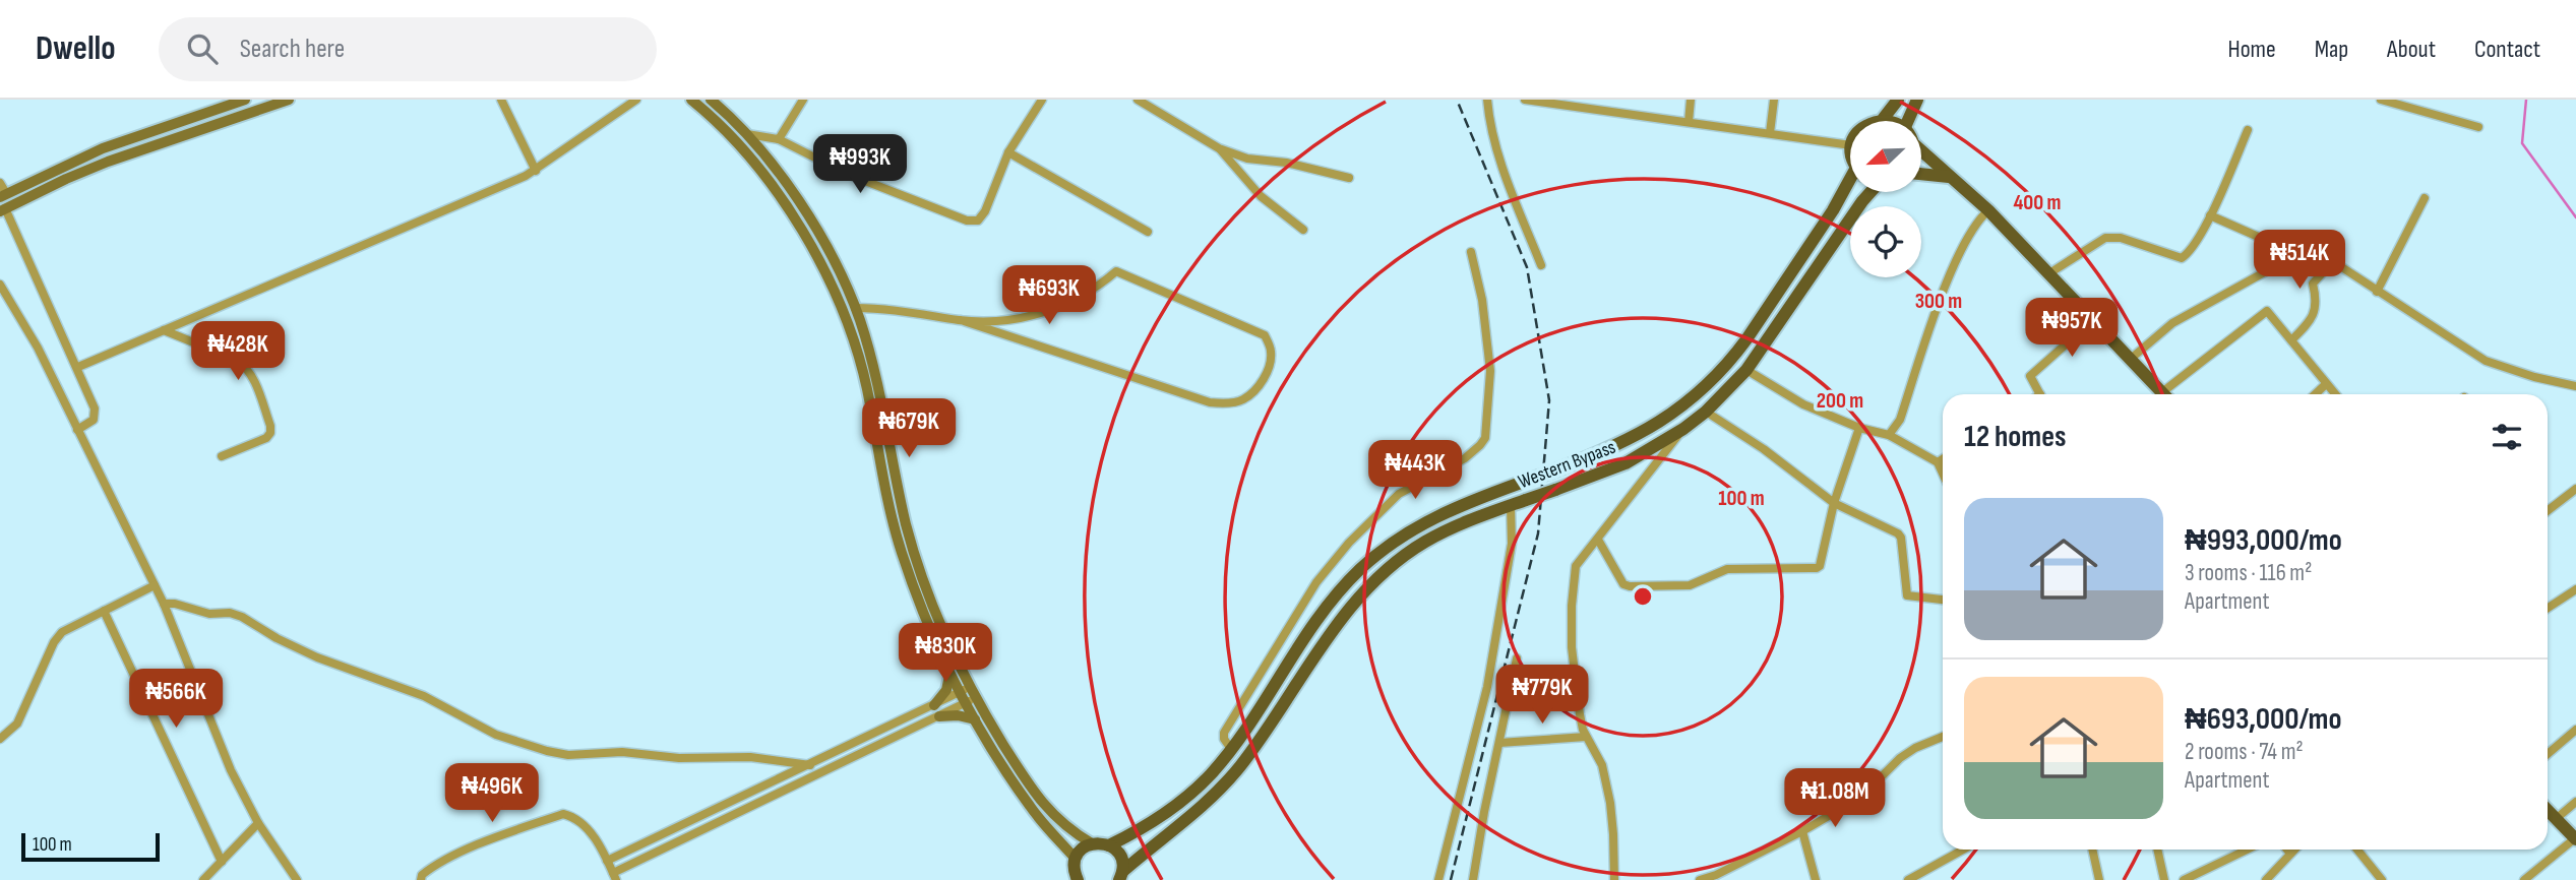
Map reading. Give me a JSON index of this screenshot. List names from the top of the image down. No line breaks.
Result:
{"streets":{"main road":["Western Bypass"]},"scale_bar":"100 m","north":"bottom left","page":{"header":"Dwello","search":"Search here","nav":["Home","Map","About","Contact"],"price":["₦993K","₦514K","₦693K","₦957K","₦428K","₦679K","₦443K","₦830K","₦779K","₦566K","₦496K","₦1.08M"],"heading":"12 homes","list":[{"name":"₦993,000/mo","note":"3 rooms · 116 m² · Apartment"},{"name":"₦693,000/mo","note":"2 rooms · 74 m² · Apartment"}],"scale":"100 m"},"rings":["400 m","300 m","200 m","100 m"]}
